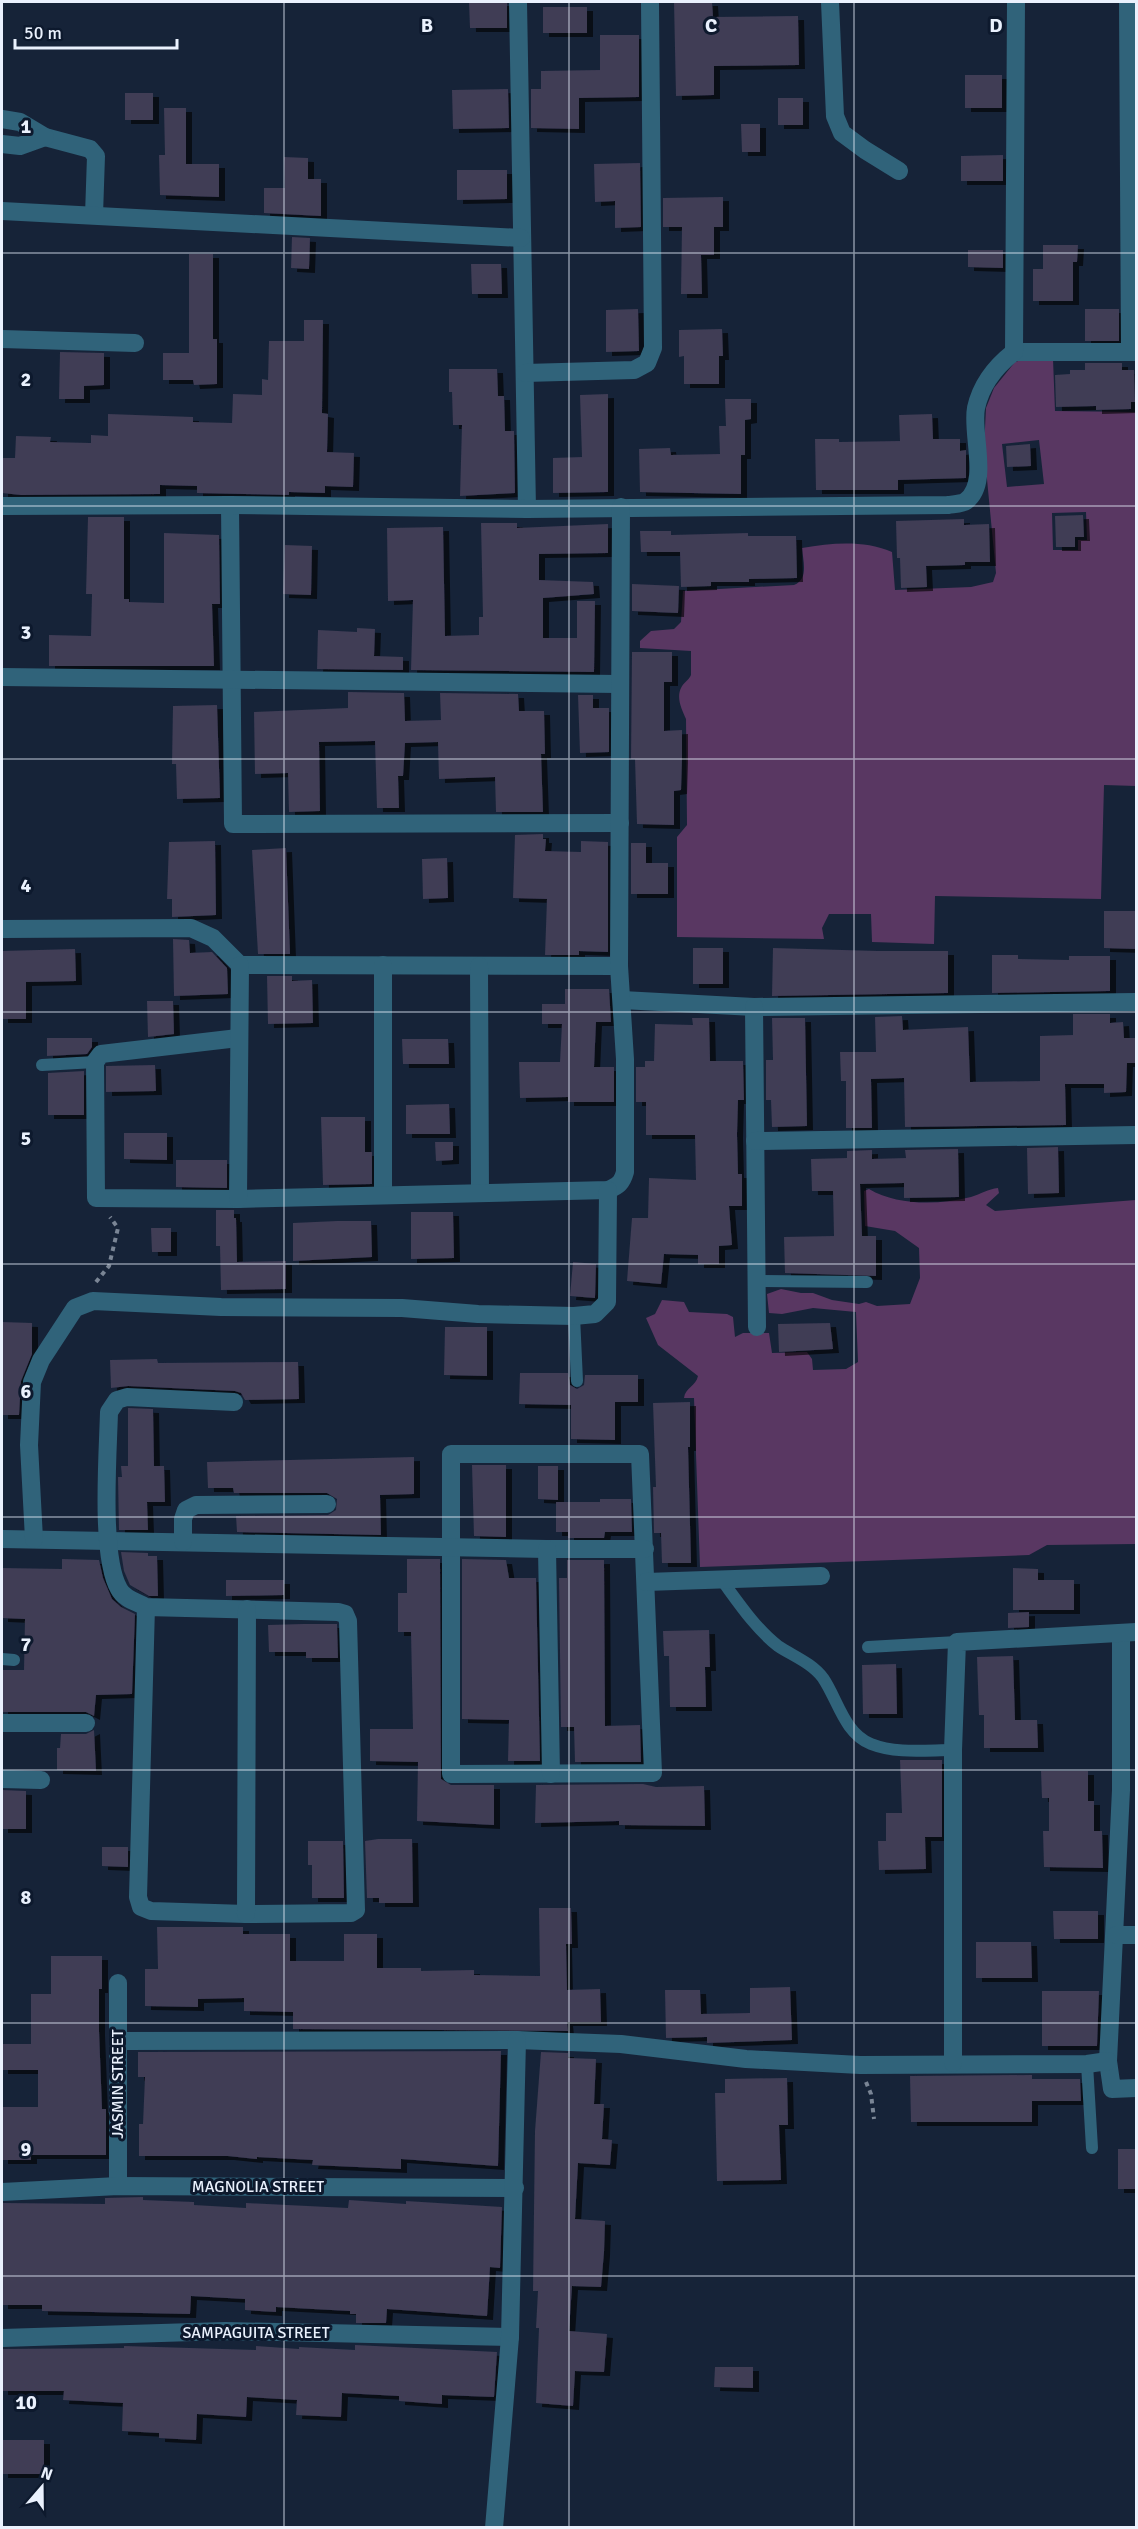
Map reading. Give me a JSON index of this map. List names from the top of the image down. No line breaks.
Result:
{"streets":{"street":["JASMIN STREET","MAGNOLIA STREET","SAMPAGUITA STREET"]},"crossings":[["JASMIN STREET","MAGNOLIA STREET"]],"scale_bar":"50 m","north":"top","grid":{"columns":["B","C","D"],"rows":["1","2","3","4","5","6","7","8","9","10"]}}
